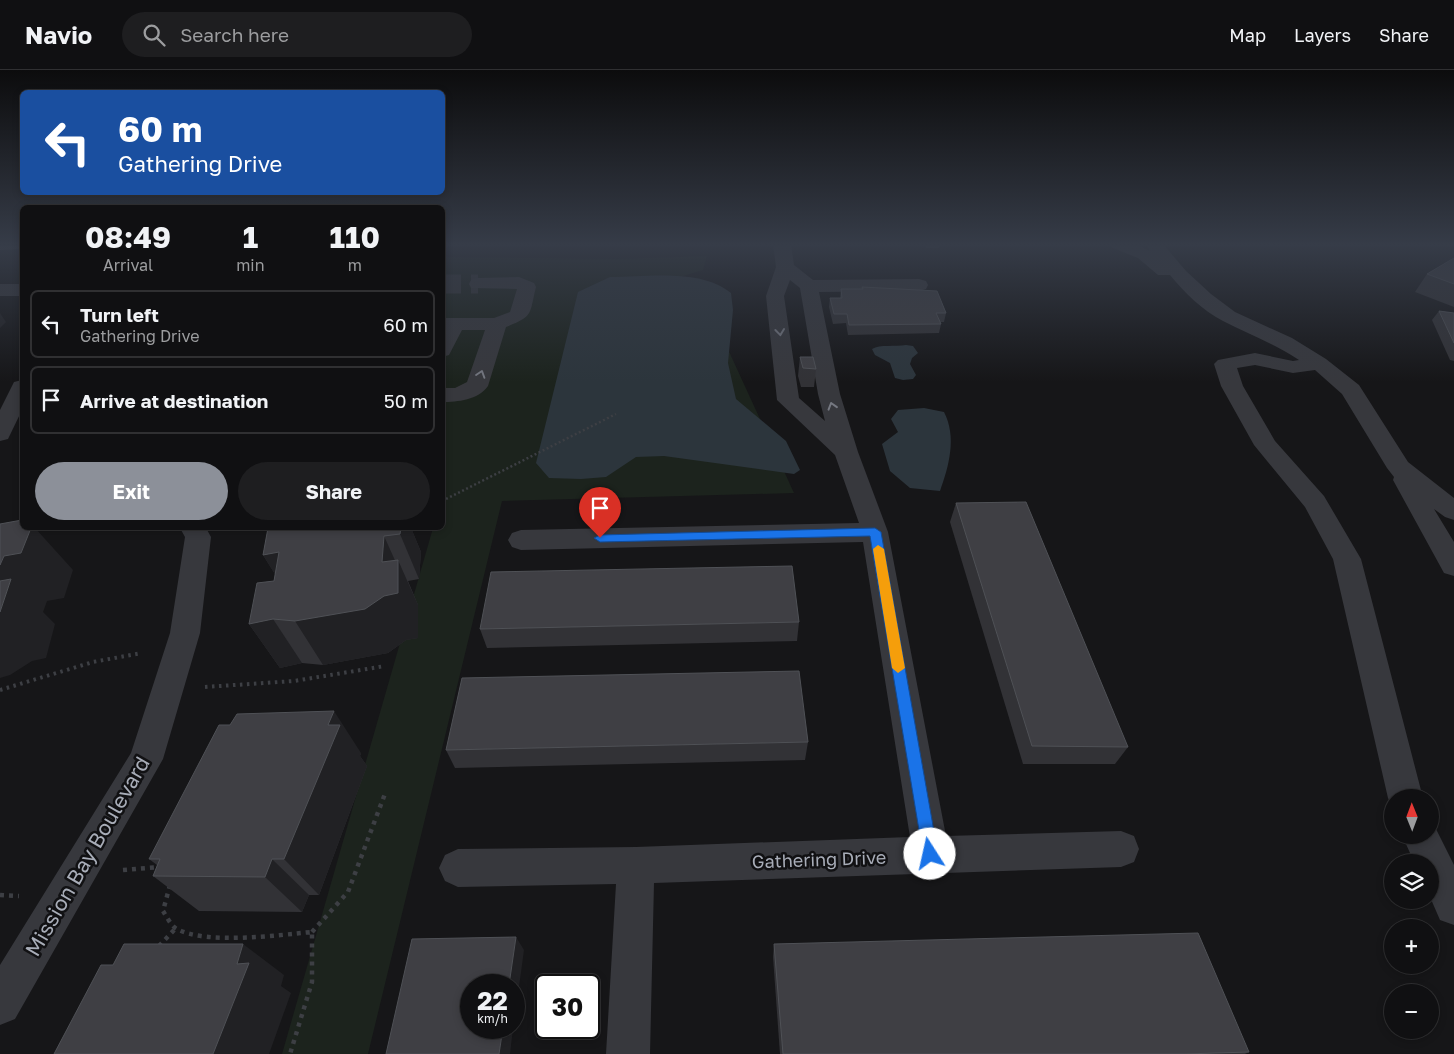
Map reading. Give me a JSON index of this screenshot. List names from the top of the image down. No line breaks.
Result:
{"streets":{"street":["Mission Bay Boulevard","Gathering Drive"]},"north":"top","page":{"header":"Navio","search":"Search here","nav":["Map","Layers","Share"],"turn":["60 m","Gathering Drive"],"eta":["08:49","Arrival","1","min","110","m"],"list":[{"name":"Turn left","note":"Gathering Drive","value":"60 m"},{"name":"Arrive at destination","value":"50 m"}],"buttons":["Exit","Share"],"map_buttons":["+","−"],"speed":"22 km/h","limit":"30"}}
